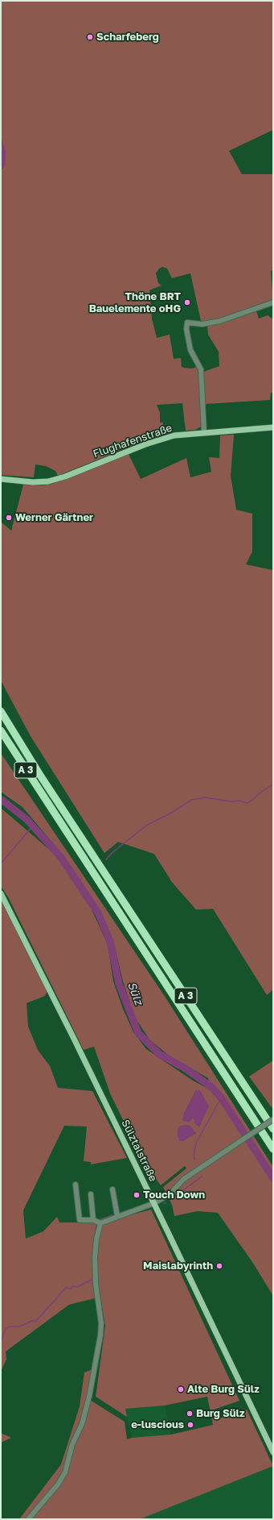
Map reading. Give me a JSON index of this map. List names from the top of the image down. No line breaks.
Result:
{"streets":{"highway":["A 3"],"main road":["Flughafenstraße","Sülztalstraße"]},"water":["Sülz"],"places":["Scharfeberg","Thöne BRT Bauelemente oHG","Werner Gärtner","Touch Down","Maislabyrinth","Alte Burg Sülz","Burg Sülz","e-luscious"]}
